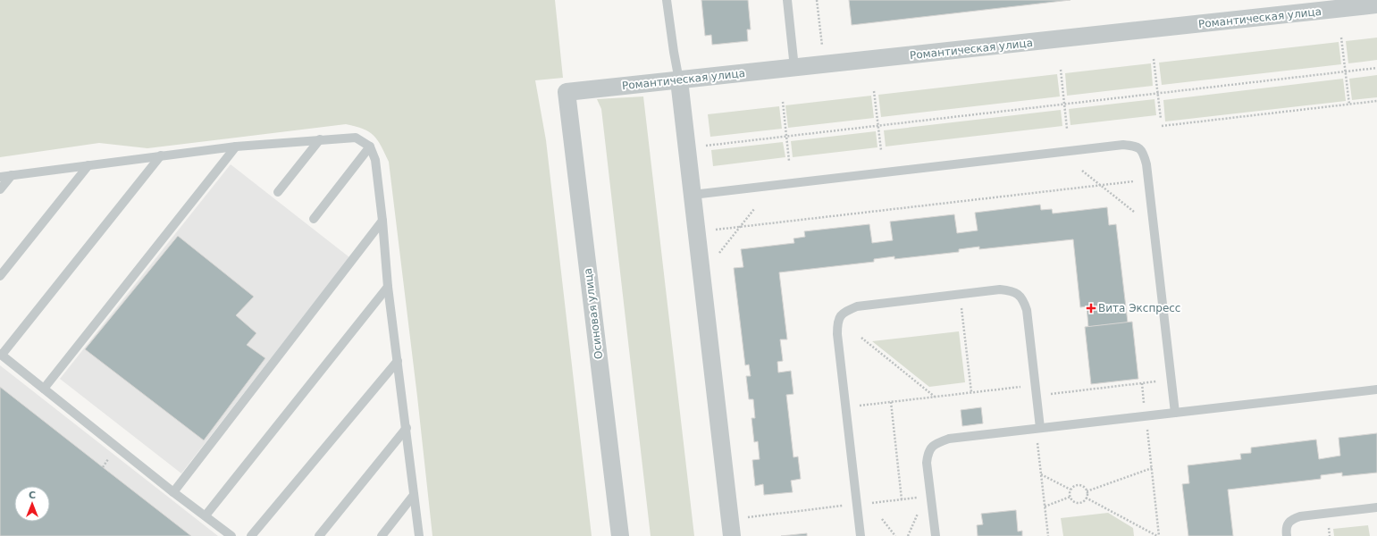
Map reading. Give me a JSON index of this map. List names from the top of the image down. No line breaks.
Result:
{"streets":{"street":["Романтическая улица","Осиновая улица"]},"crossings":[["Романтическая улица","Осиновая улица"]],"places":{"health":["Вита Экспресс"]},"north":"top"}
